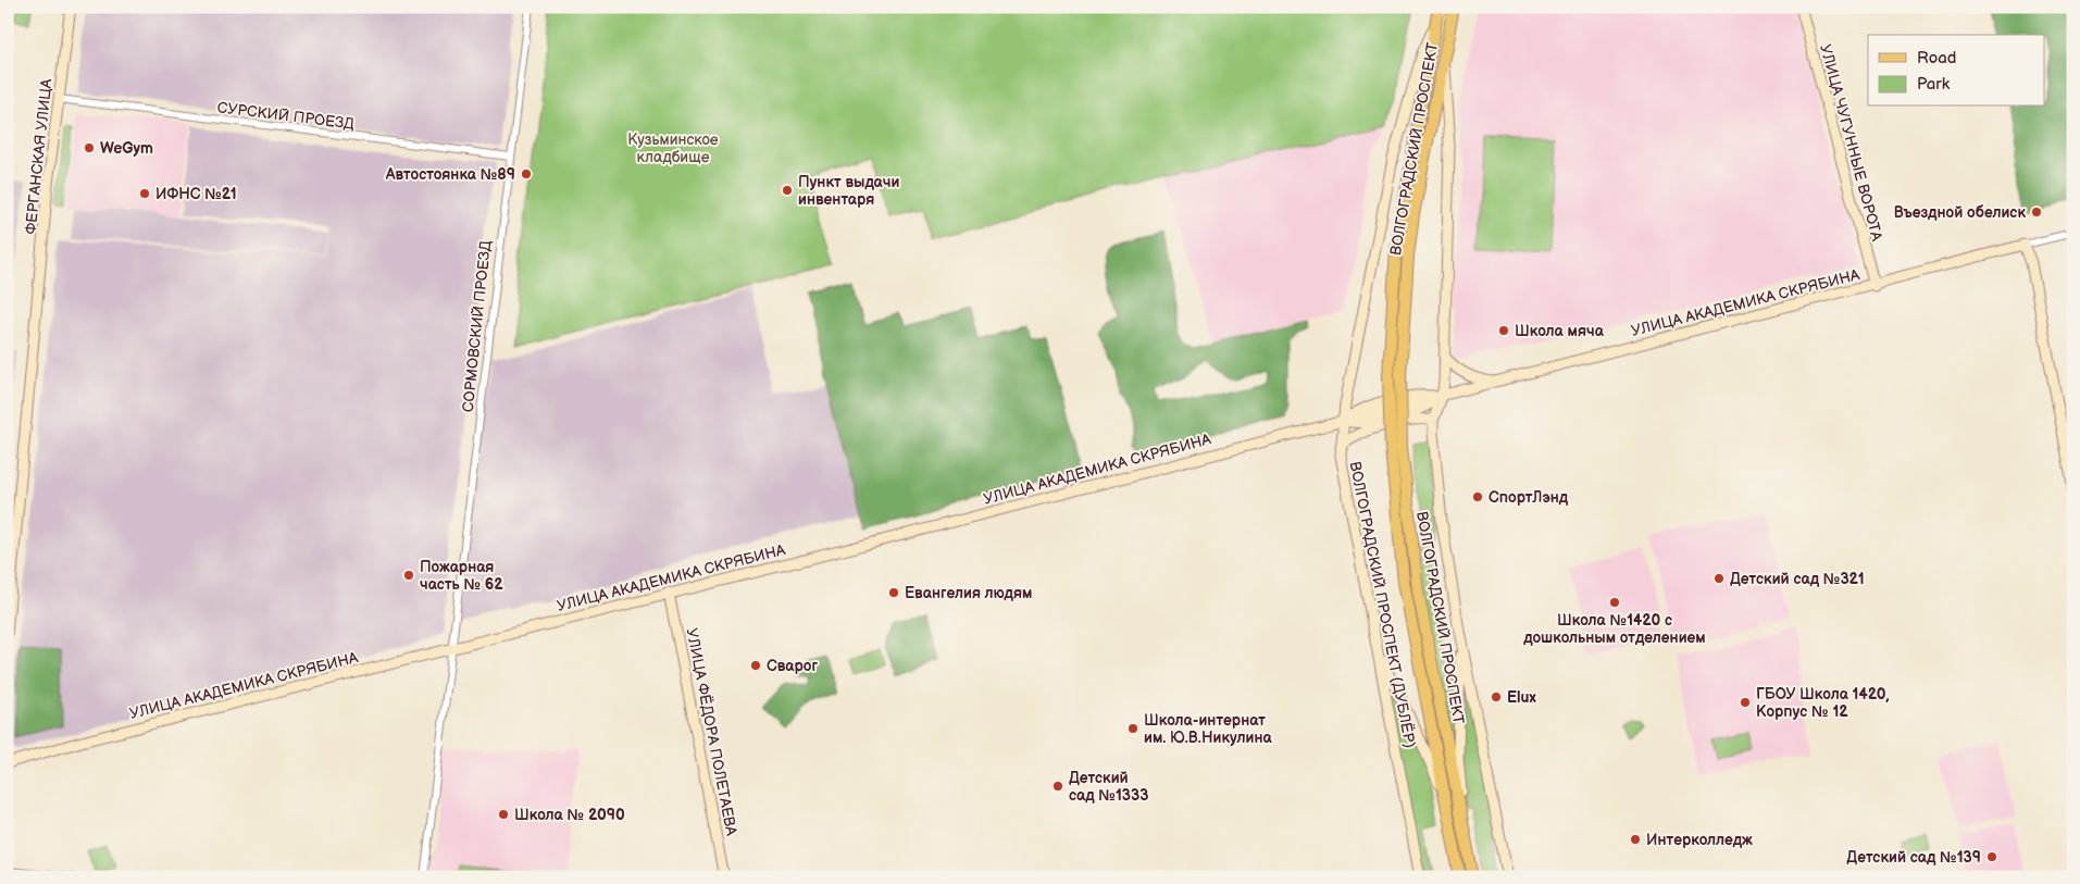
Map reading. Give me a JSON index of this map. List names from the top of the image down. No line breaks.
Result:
{"streets":{"main road":["УЛИЦА ЧУГУННЫЕ ВОРОТА","ВОЛГОГРАДСКИЙ ПРОСПЕКТ","ФЕРГАНСКАЯ УЛИЦА","УЛИЦА АКАДЕМИКА СКРЯБИНА","ВОЛГОГРАДСКИЙ ПРОСПЕКТ (ДУБЛЁР)","УЛИЦА ФЁДОРА ПОЛЕТАЕВА"],"street":["СУРСКИЙ ПРОЕЗД","СОРМОВСКИЙ ПРОЕЗД"]},"crossings":[["СУРСКИЙ ПРОЕЗД","ФЕРГАНСКАЯ УЛИЦА"],["СУРСКИЙ ПРОЕЗД","СОРМОВСКИЙ ПРОЕЗД"],["УЛИЦА ЧУГУННЫЕ ВОРОТА","УЛИЦА АКАДЕМИКА СКРЯБИНА"],["ВОЛГОГРАДСКИЙ ПРОСПЕКТ","ВОЛГОГРАДСКИЙ ПРОСПЕКТ (ДУБЛЁР)"],["УЛИЦА АКАДЕМИКА СКРЯБИНА","СОРМОВСКИЙ ПРОЕЗД"],["УЛИЦА АКАДЕМИКА СКРЯБИНА","ВОЛГОГРАДСКИЙ ПРОСПЕКТ (ДУБЛЁР)"],["УЛИЦА АКАДЕМИКА СКРЯБИНА","УЛИЦА ФЁДОРА ПОЛЕТАЕВА"]],"parks":["Кузьминское кладбище"],"places":["WeGym","Автостоянка №89","Пункт выдачи инвентаря","ИФНС №21","Въездной обелиск","Школа мяча","СпортЛэнд","Пожарная часть № 62","Детский сад №321","Евангелия людям","Школа №1420 с дошкольным отделением","Сварог","Elux","ГБОУ Школа 1420, Корпус № 12","Школа-интернат им. Ю.В.Никулина","Детский сад №1333","Школа № 2090","Интерколледж","Детский сад №139"],"legend":["Road","Park"]}
